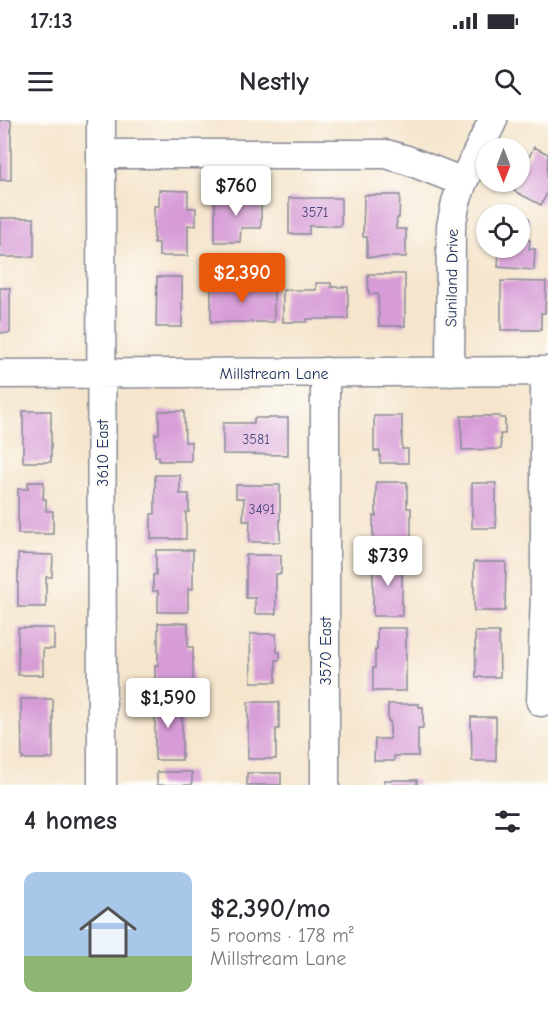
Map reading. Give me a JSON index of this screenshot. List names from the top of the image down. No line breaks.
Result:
{"streets":{"street":["Suniland Drive","Millstream Lane","3610 East","3570 East"]},"crossings":[["Suniland Drive","Millstream Lane"],["Millstream Lane","3610 East"],["Millstream Lane","3570 East"]],"house_numbers":["3571","3581","3491"],"north":"bottom","page":{"status":"17:13","header":"Nestly","price":["$760","$2,390","$739","$1,590"],"heading":"4 homes","list":[{"name":"$2,390/mo","note":"5 rooms · 178 m² · Millstream Lane"}]}}
